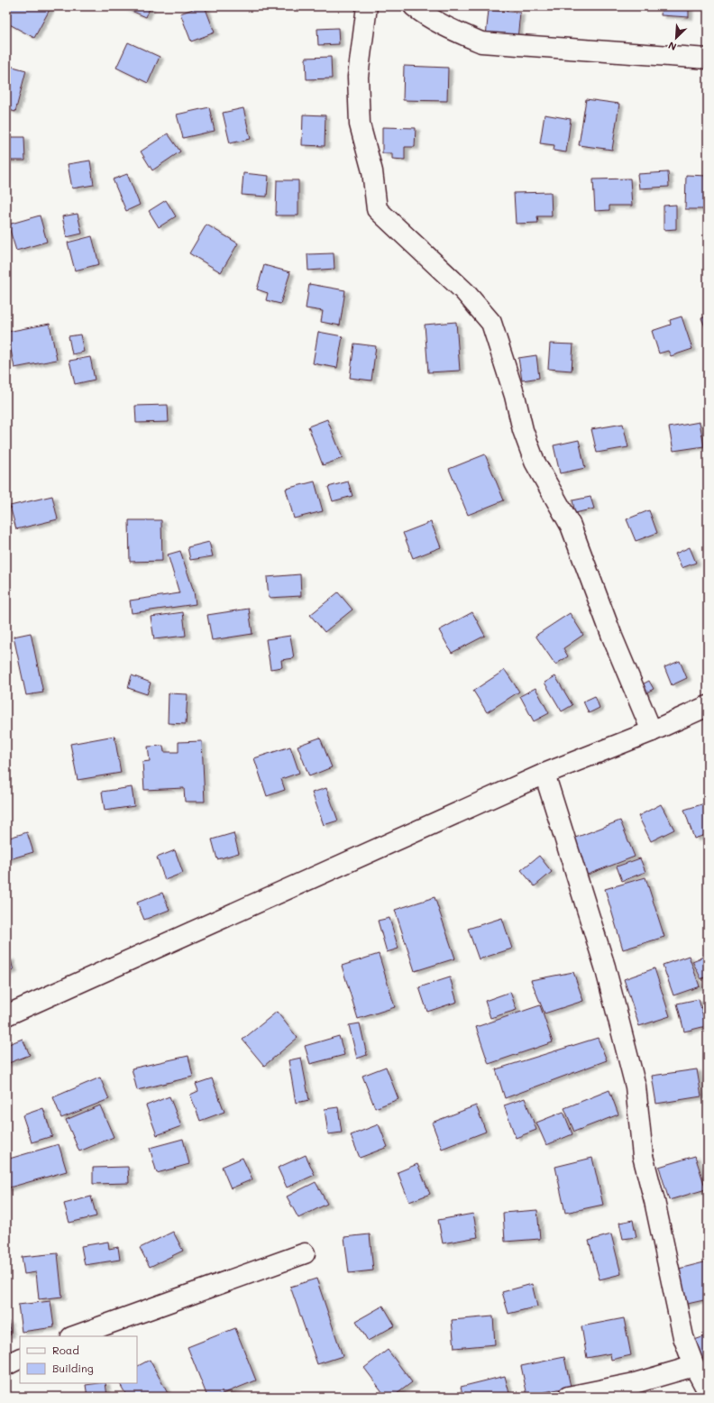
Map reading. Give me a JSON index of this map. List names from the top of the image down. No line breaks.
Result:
{"legend":["Road","Building"],"north":"bottom left"}
